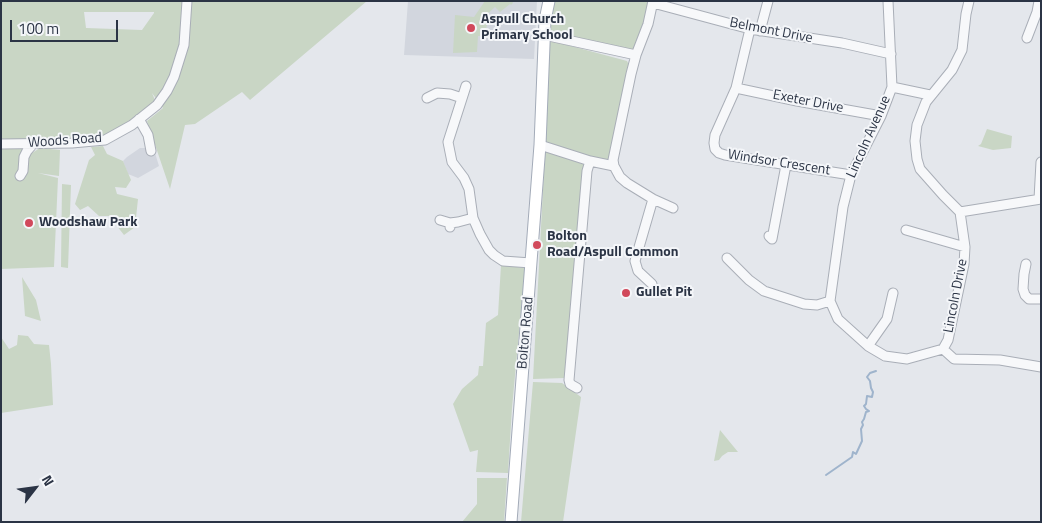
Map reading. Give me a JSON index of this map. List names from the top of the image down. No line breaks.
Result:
{"streets":{"main road":["Bolton Road"],"street":["Belmont Drive","Exeter Drive","Lincoln Avenue","Woods Road","Windsor Crescent","Lincoln Drive"]},"crossings":[["Belmont Drive","Lincoln Avenue"],["Belmont Drive","Windsor Crescent"],["Exeter Drive","Lincoln Avenue"],["Exeter Drive","Windsor Crescent"],["Lincoln Avenue","Windsor Crescent"]],"places":["Aspull Church Primary School","Woodshaw Park","Bolton Road/Aspull Common","Gullet Pit"],"scale_bar":"100 m","north":"top right"}
